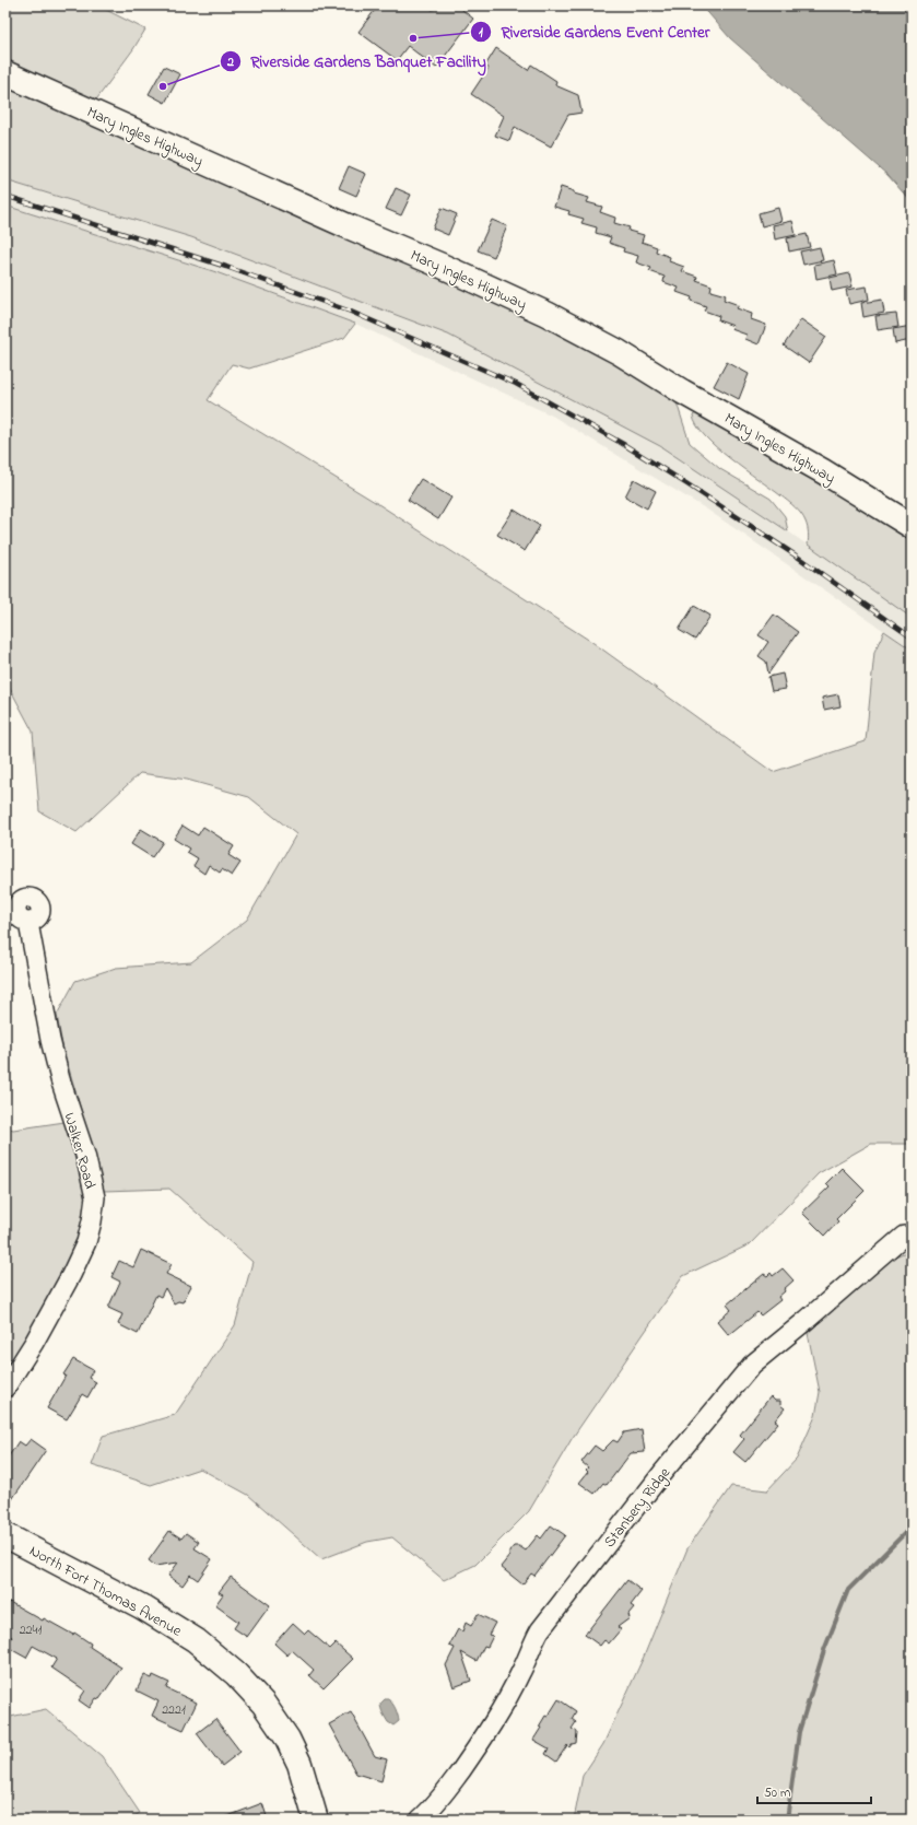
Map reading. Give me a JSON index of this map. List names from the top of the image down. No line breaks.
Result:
{"streets":{"street":["Mary Ingles Highway","Walker Road","Stanbery Ridge","North Fort Thomas Avenue"]},"places":["Riverside Gardens Event Center","Riverside Gardens Banquet Facility"],"house_numbers":["2241","2221"],"scale_bar":"50 m"}
